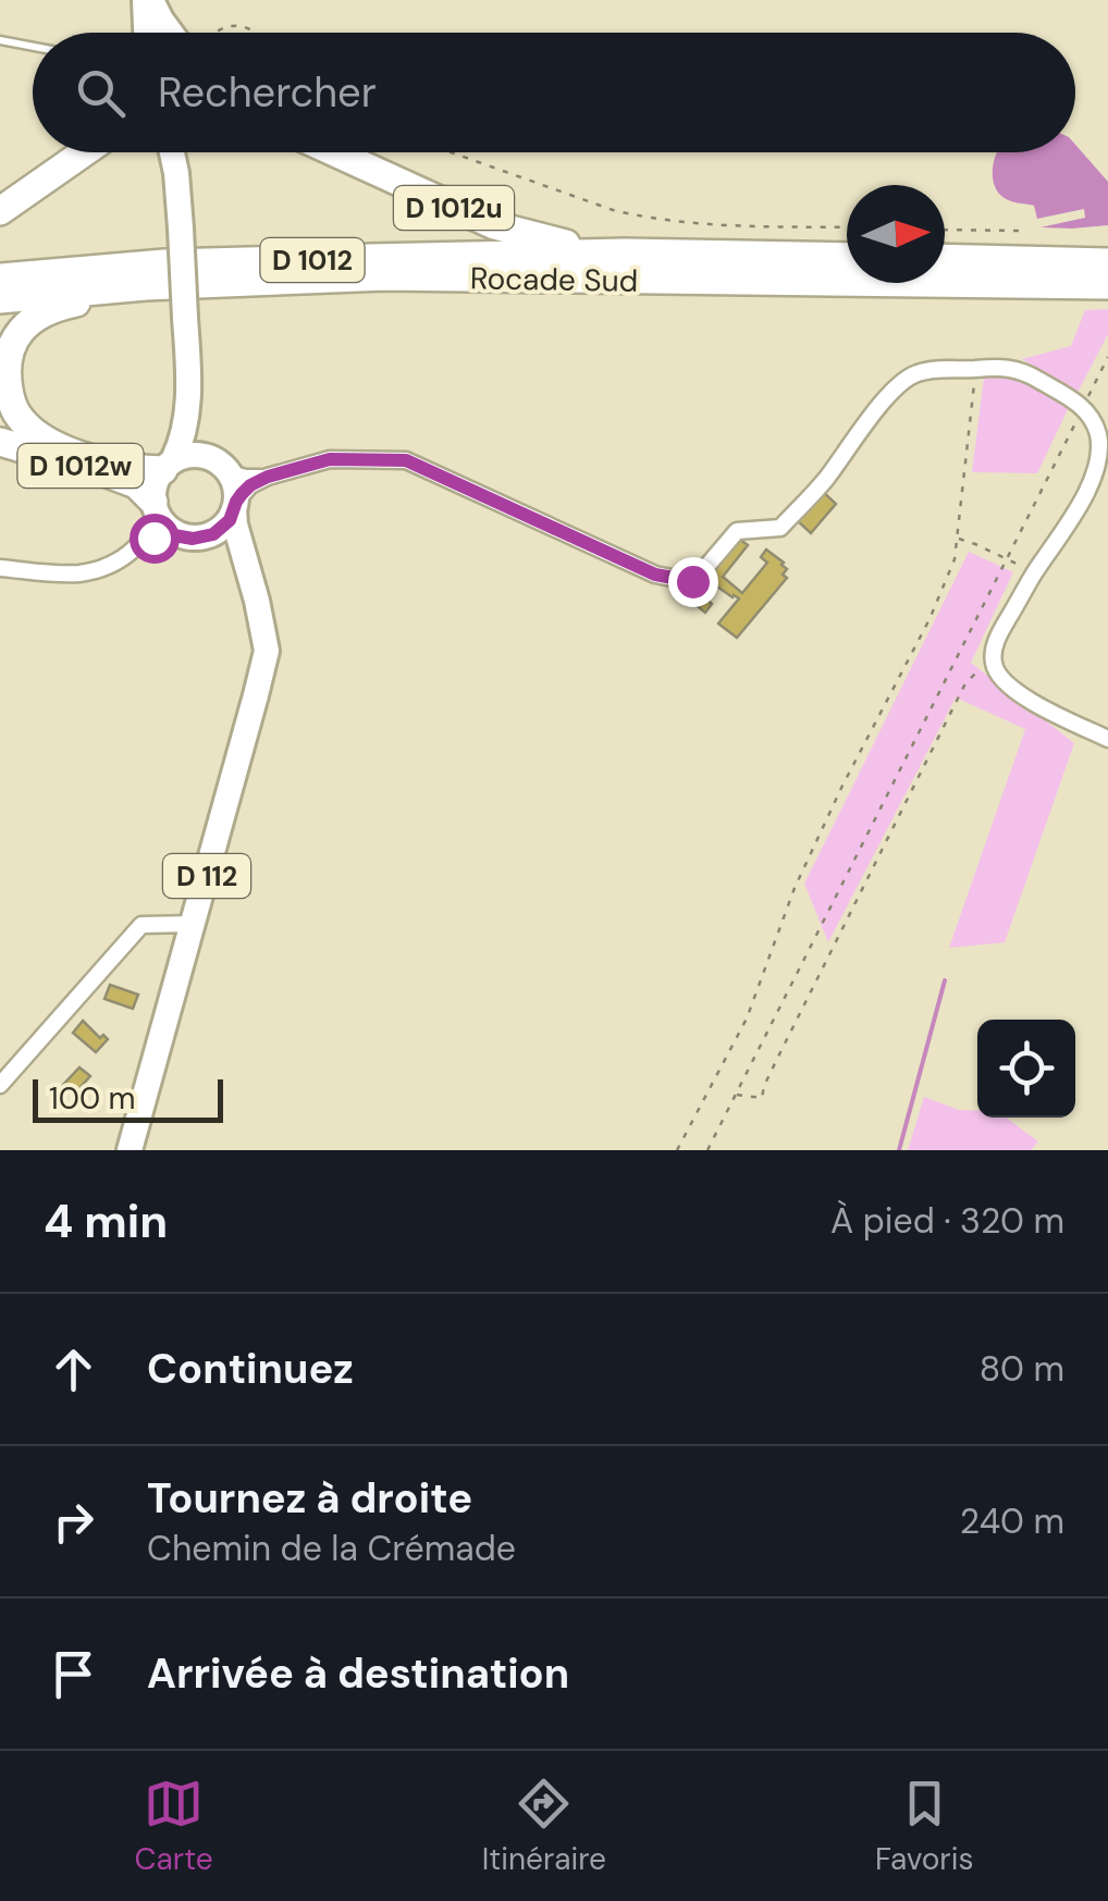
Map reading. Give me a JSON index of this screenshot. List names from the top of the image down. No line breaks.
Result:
{"streets":{"highway":["D 1012u","D 1012","Rocade Sud","D 1012w"],"main road":["D 112"]},"crossings":[["D 1012u","Rocade Sud"],["D 1012w","D 112"]],"scale_bar":"100 m","north":"right","page":{"search":"Rechercher","scale":"100 m","heading":["4 min","À pied · 320 m"],"list":[["Continuez","80 m"],["Tournez à droite","Chemin de la Crémade","240 m"],"Arrivée à destination"],"nav":["Carte","Itinéraire","Favoris"]}}
